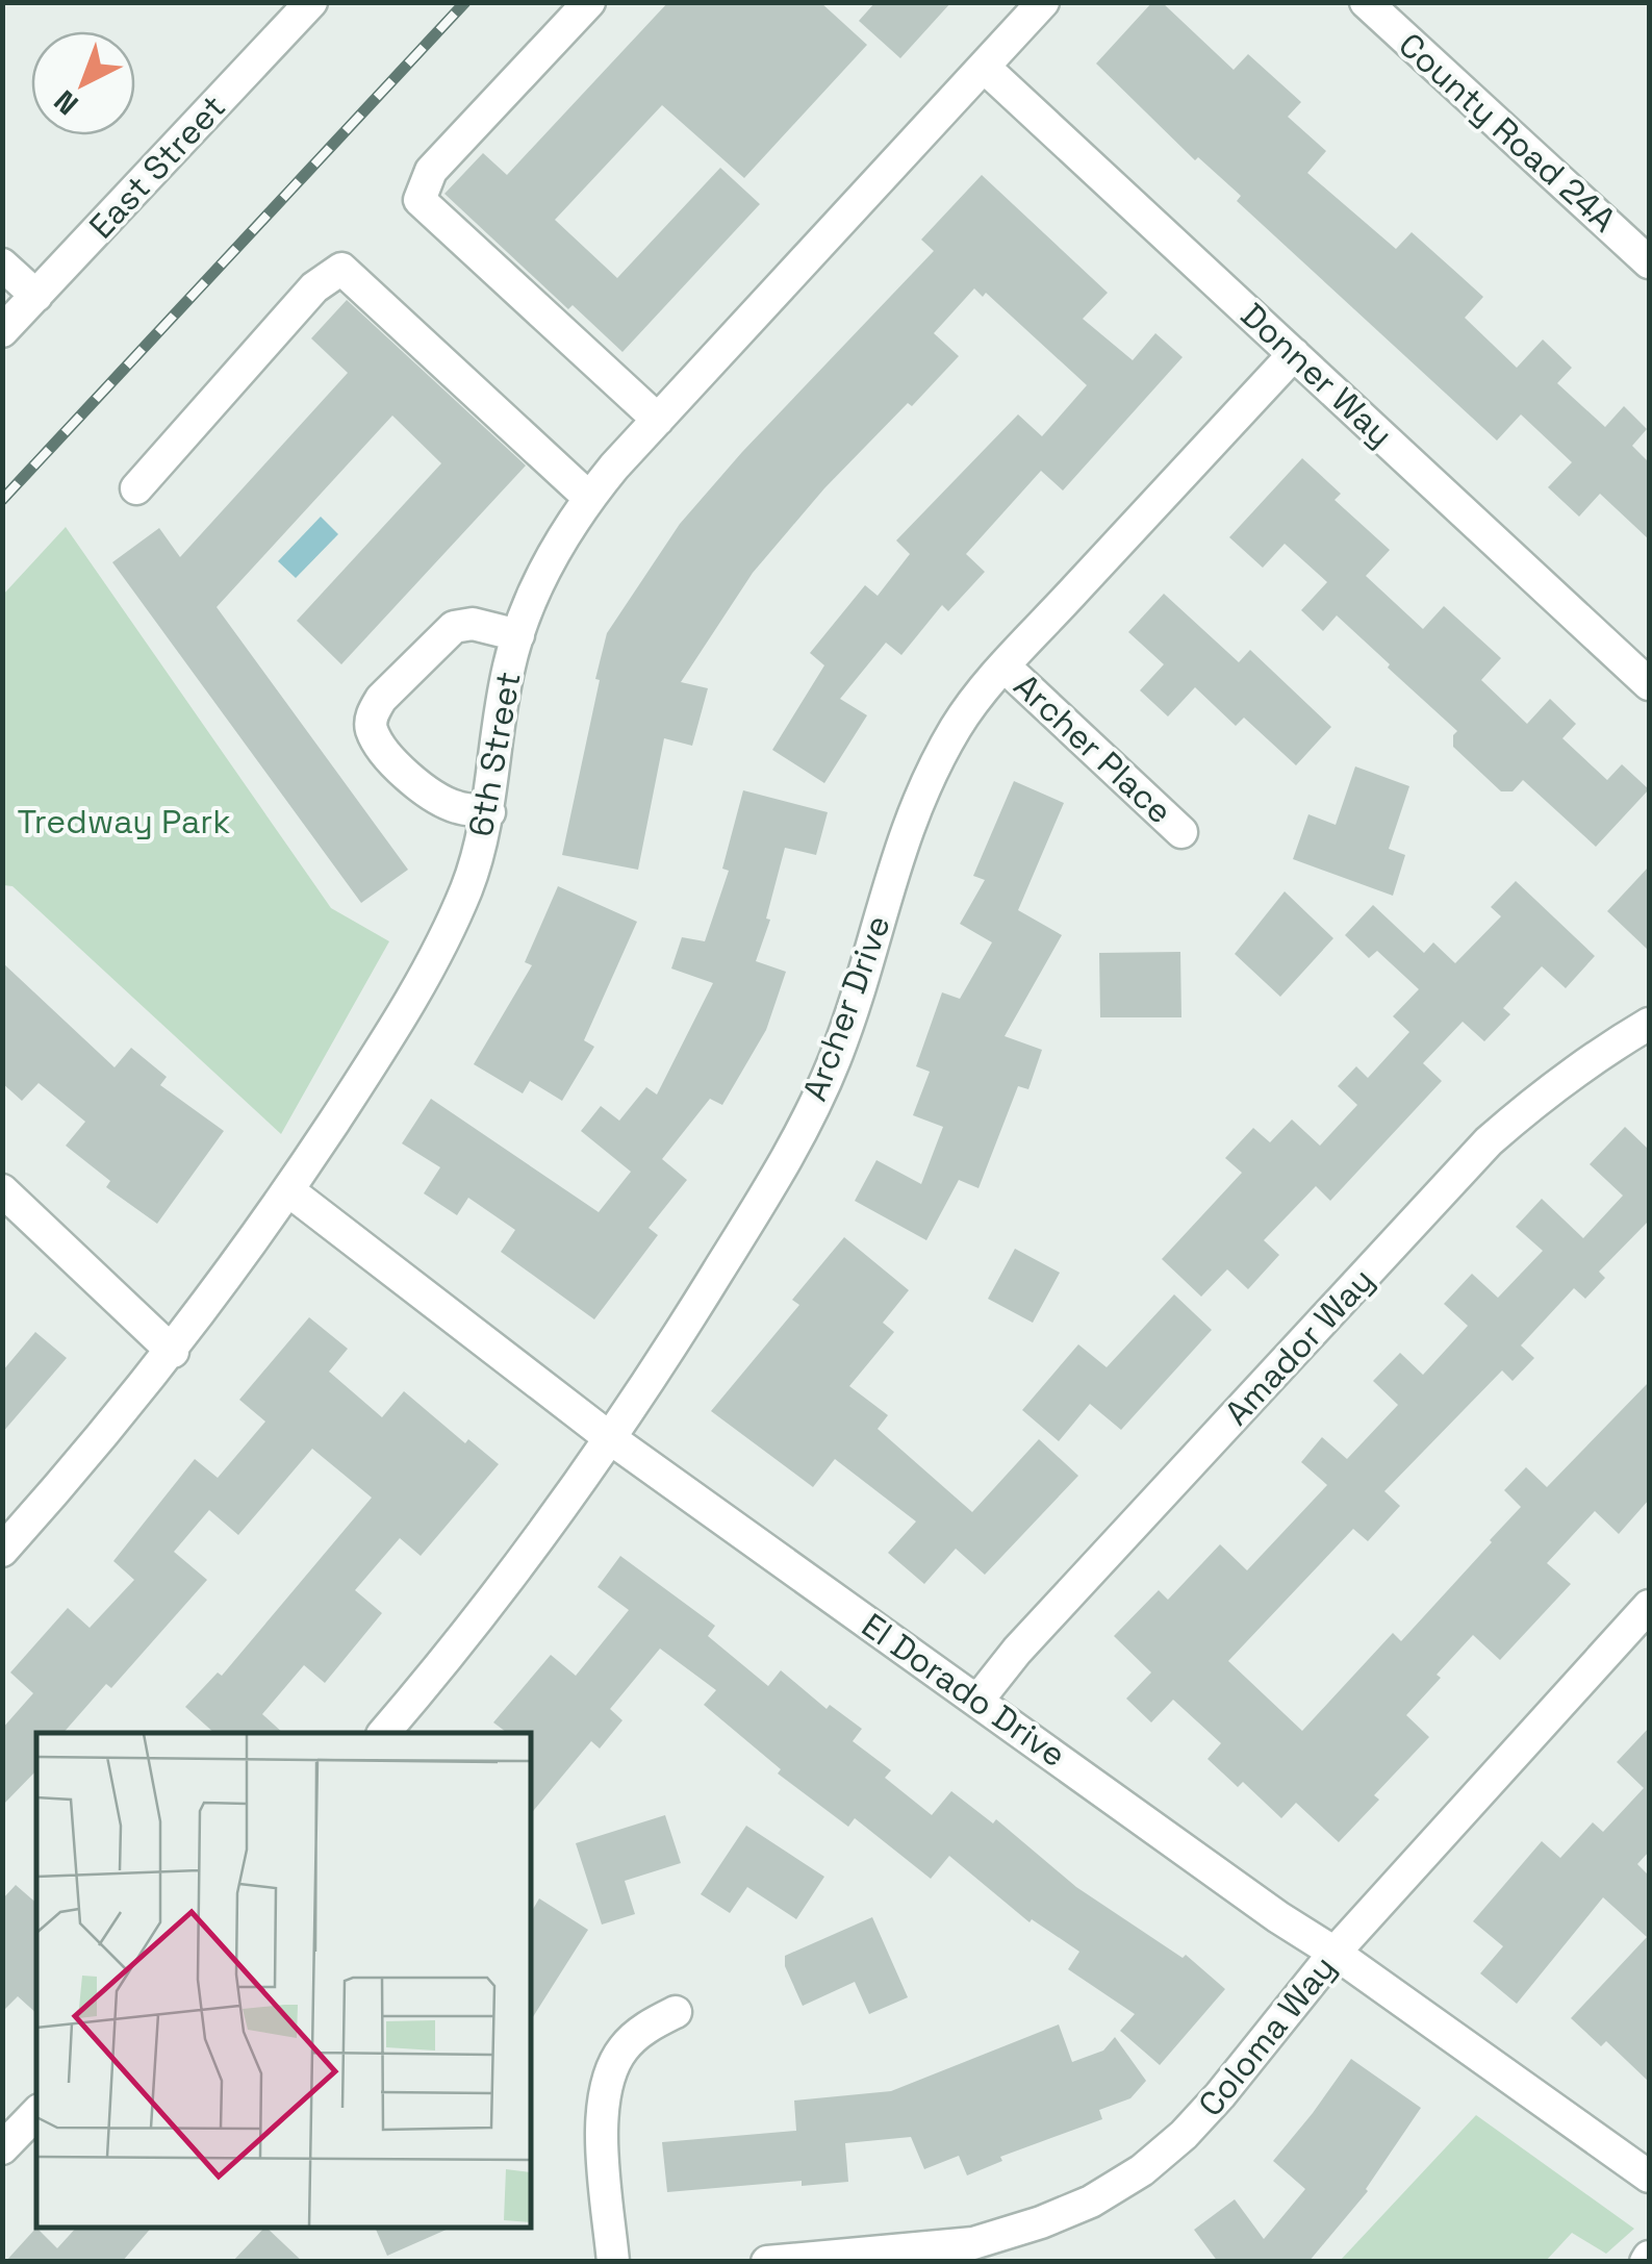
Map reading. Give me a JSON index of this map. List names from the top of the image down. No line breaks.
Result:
{"streets":{"street":["County Road 24A","East Street","Donner Way","Archer Place","6th Street","Archer Drive","Amador Way","El Dorado Drive","Coloma Way"]},"crossings":[["Donner Way","6th Street"],["Donner Way","Archer Drive"],["Archer Place","Archer Drive"],["6th Street","El Dorado Drive"],["Archer Drive","El Dorado Drive"],["Amador Way","El Dorado Drive"],["El Dorado Drive","Coloma Way"]],"parks":["Tredway Park"],"north":"bottom left"}
